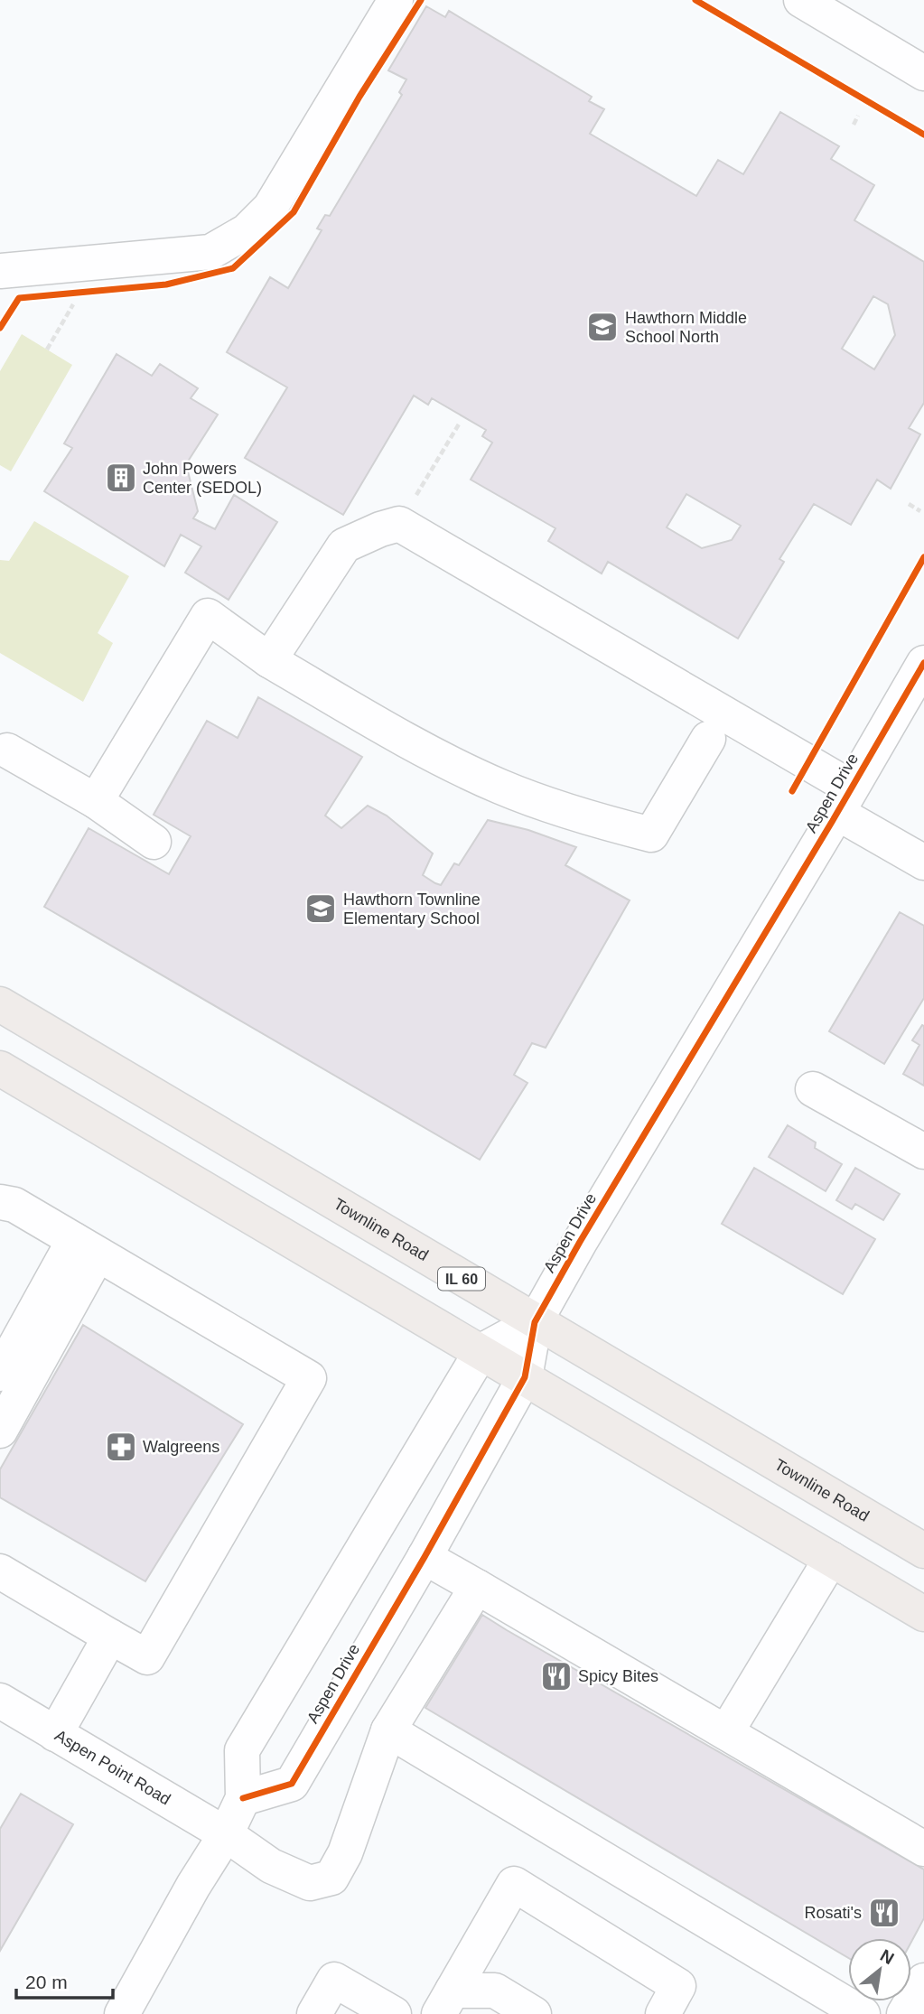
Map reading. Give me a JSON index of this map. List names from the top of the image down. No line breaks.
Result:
{"streets":{"main road":["Townline Road","IL 60"],"street":["Aspen Drive","Aspen Point Road"]},"crossings":[["Aspen Drive","Townline Road"]],"places":{"school or university":["Hawthorn Middle School North","Hawthorn Townline Elementary School"],"building":["John Powers Center (SEDOL)"],"pharmacy":["Walgreens"],"restaurant":["Spicy Bites","Rosati's"]},"scale_bar":"20 m","north":"top right"}
